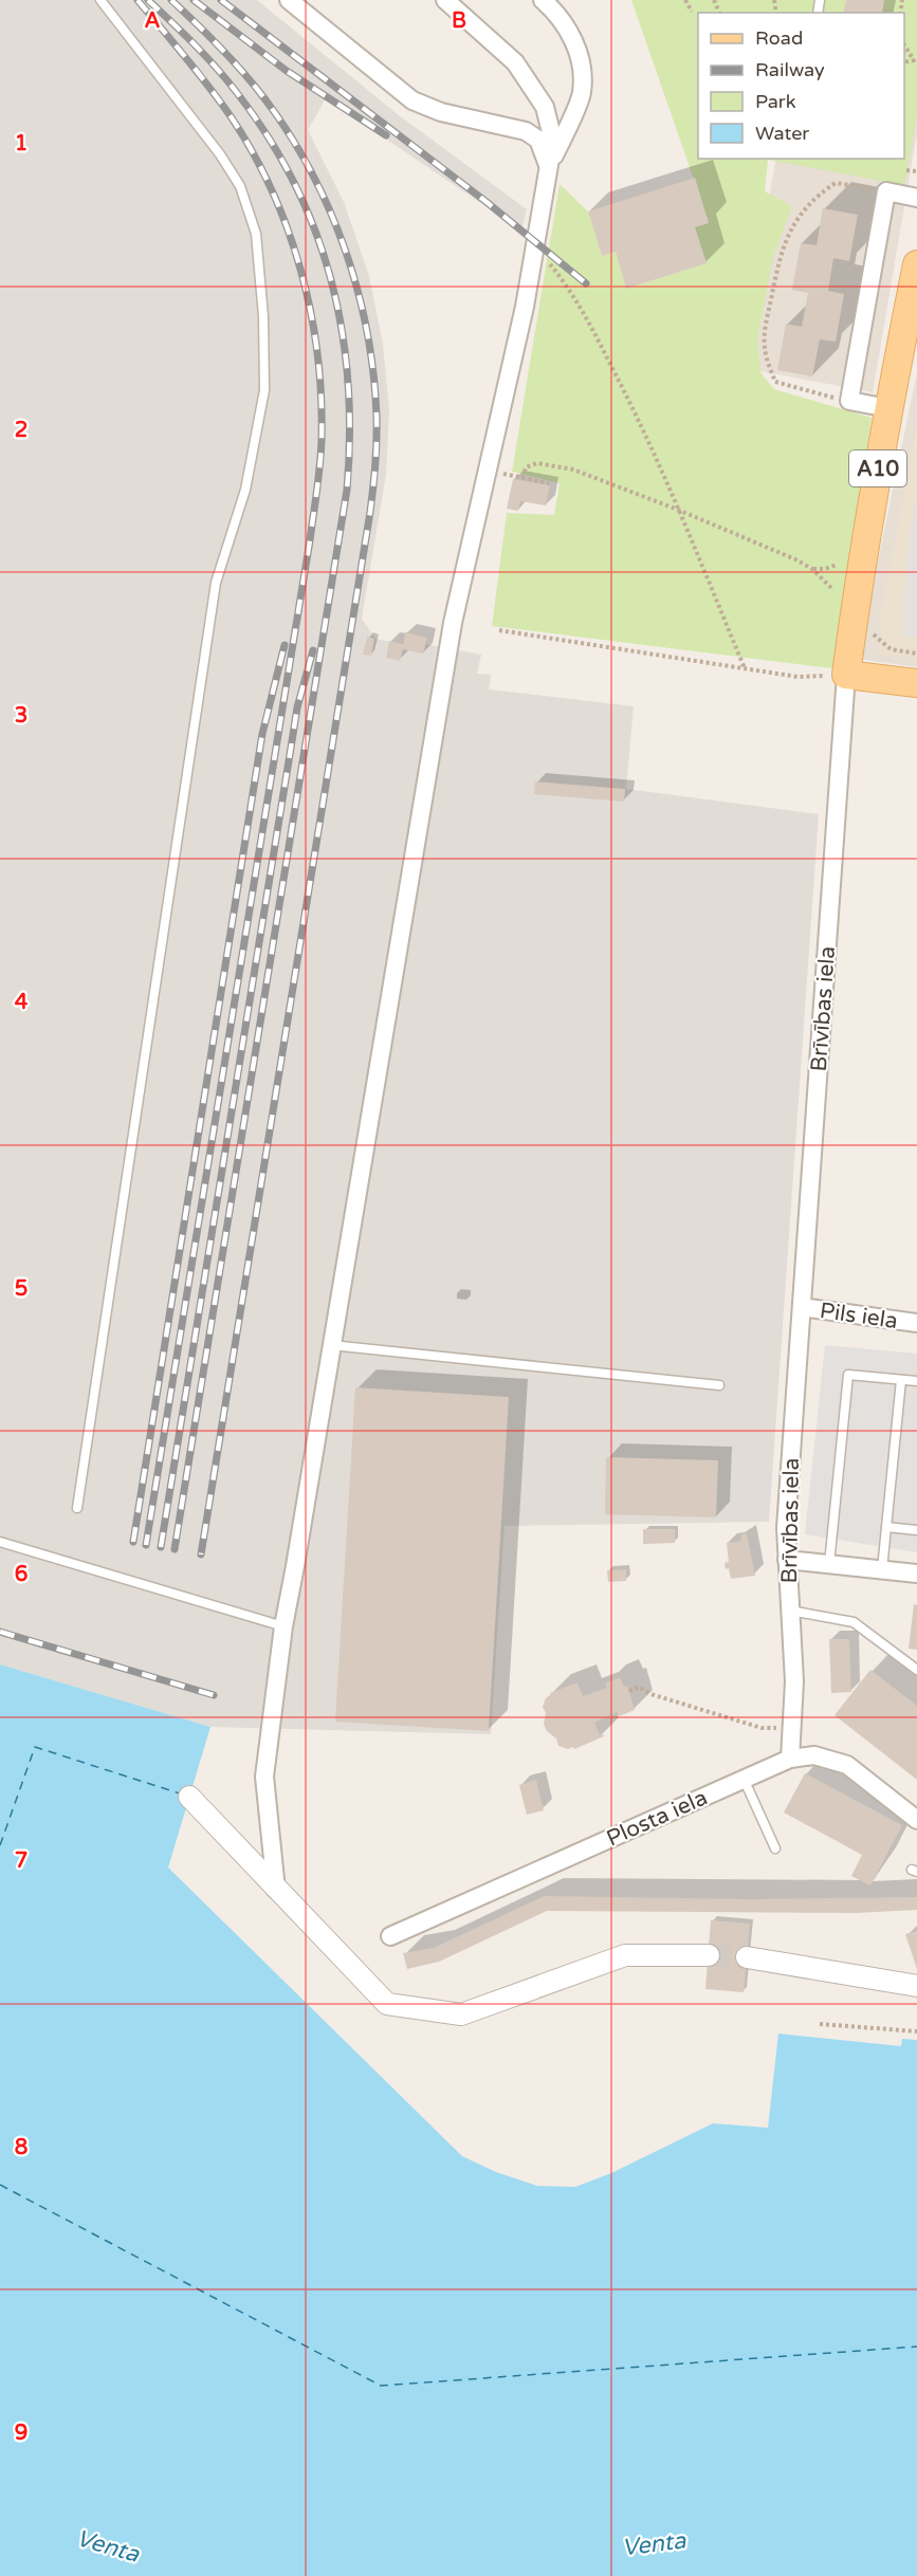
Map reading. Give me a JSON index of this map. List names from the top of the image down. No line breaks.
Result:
{"streets":{"main road":["A10","Brīvības iela"],"street":["Pils iela","Plosta iela"]},"crossings":[["Brīvības iela","Pils iela"],["Brīvības iela","Plosta iela"]],"water":["Venta"],"legend":["Road","Railway","Park","Water"],"grid":{"columns":["A","B"],"rows":["1","2","3","4","5","6","7","8","9"]}}
